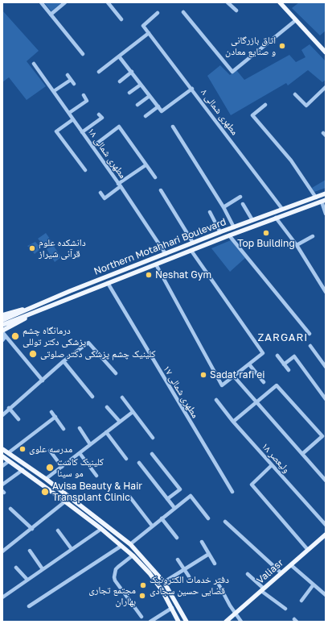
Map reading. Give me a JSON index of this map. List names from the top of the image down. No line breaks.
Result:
{"streets":{"main road":["Northern Motahhari Boulevard","Valiasr"],"street":["۸ مطهری شمالی","۱۸ مطهری شمالی","۱۷ مطهری شمالی","۱۸ ولیعصر"]},"crossings":[["۸ مطهری شمالی","Northern Motahhari Boulevard"],["۱۸ مطهری شمالی","Northern Motahhari Boulevard"],["Northern Motahhari Boulevard","۱۷ مطهری شمالی"]],"districts":["ZARGARI"],"places":["اتاق بازرگانی و صنایع معادن","Top Building","دانشکده علوم قرآنی شیراز","Neshat Gym","درمانگاه چشم پزشكی دكتر توللی","کلینیک چشم پزشکی دکتر صلوتی","Sadat rafi ei","مدرسه علوی","کلینیک کاشت مو سینا","Avisa Beauty & Hair Transplant Clinic","دفتر خدمات الکترونیک قضایی حسین سجادی","مجتمع تجاری بهاران"]}
